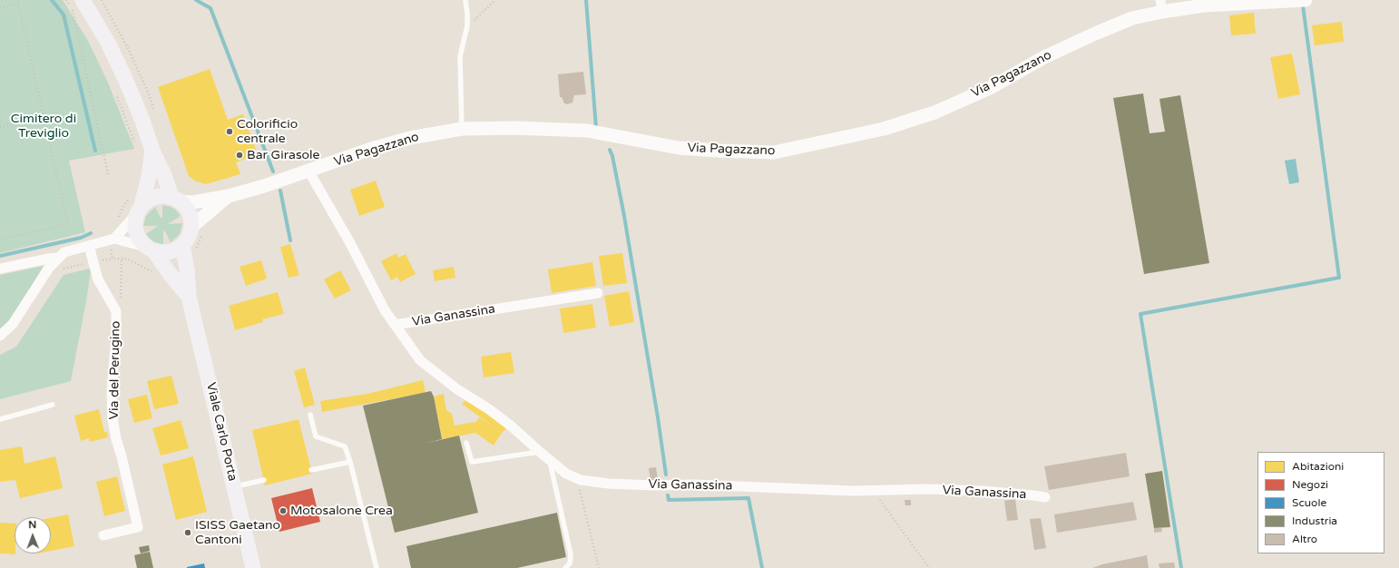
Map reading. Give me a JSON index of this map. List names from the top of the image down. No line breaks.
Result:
{"streets":{"main road":["Viale Carlo Porta"],"street":["Via Pagazzano","Via Ganassina","Via del Perugino"]},"crossings":[["Via Pagazzano","Via Ganassina"],["Via Pagazzano","Viale Carlo Porta"]],"parks":["Cimitero di Treviglio"],"places":["Colorificio centrale","Bar Girasole","Motosalone Crea","ISISS Gaetano Cantoni"],"legend":["Abitazioni","Negozi","Scuole","Industria","Altro"],"north":"top"}
